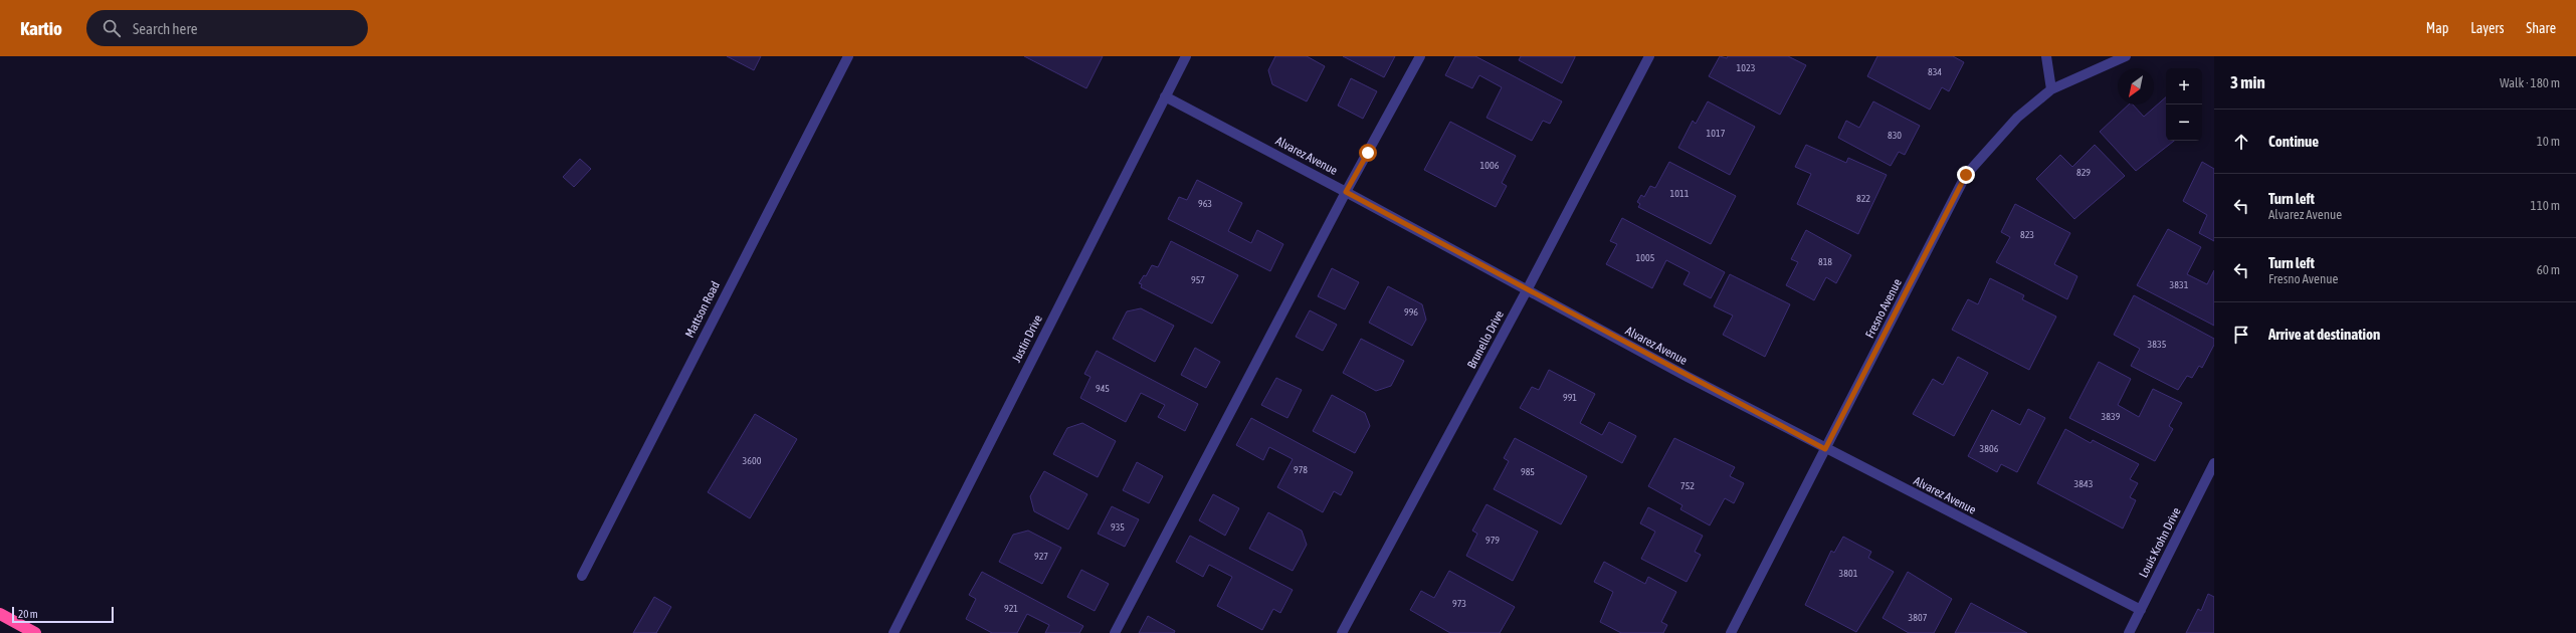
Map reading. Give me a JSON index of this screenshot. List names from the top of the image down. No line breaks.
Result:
{"streets":{"street":["Alvarez Avenue","Fresno Avenue","Mattson Road","Justin Drive","Brunello Drive","Louis Krohn Drive"]},"crossings":[["Alvarez Avenue","Fresno Avenue"],["Alvarez Avenue","Justin Drive"],["Alvarez Avenue","Brunello Drive"],["Alvarez Avenue","Louis Krohn Drive"]],"house_numbers":["1023","834","1017","830","1006","829","1011","822","963","823","1005","818","957","3831","996","3835","945","991","3839","3806","3600","978","985","3843","752","935","979","927","3801","973","921","3807"],"scale_bar":"20 m","north":"bottom left","page":{"header":"Kartio","search":"Search here","nav":["Map","Layers","Share"],"heading":["3 min","Walk · 180 m"],"map_buttons":["+","−"],"list":[["Continue","10 m"],["Turn left","Alvarez Avenue","110 m"],["Turn left","Fresno Avenue","60 m"],"Arrive at destination"],"scale":"20 m"}}
